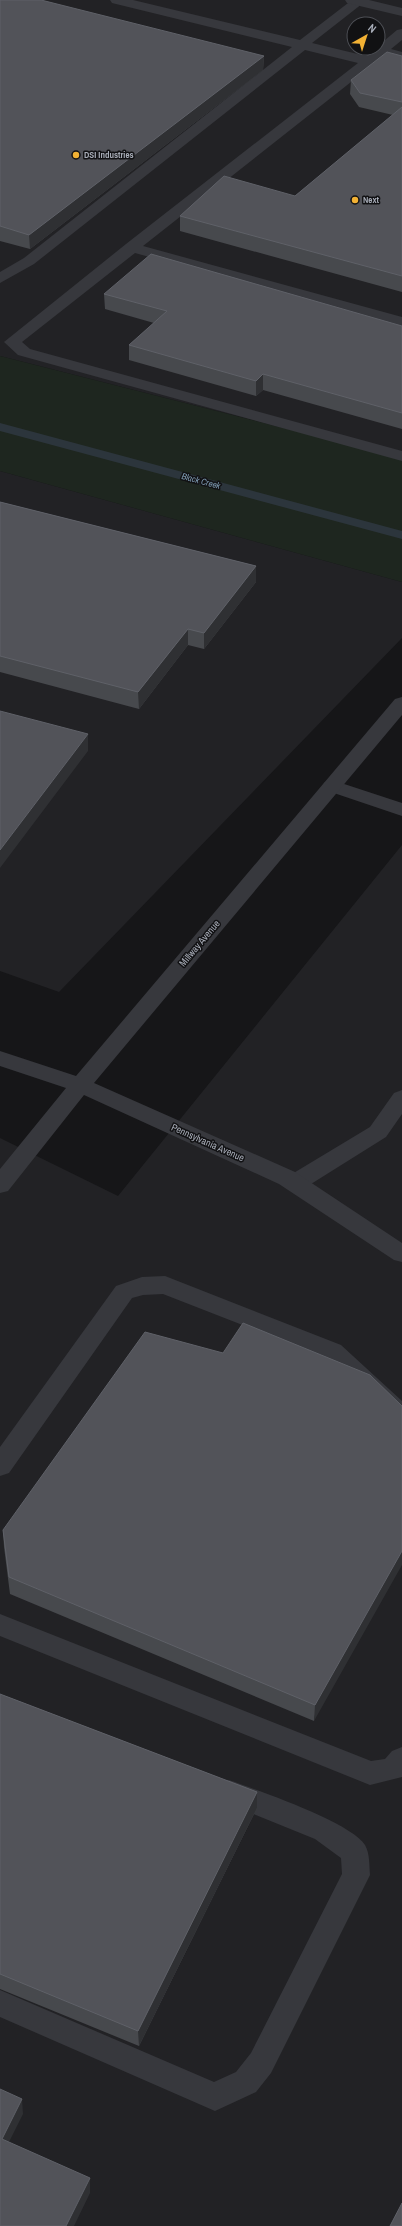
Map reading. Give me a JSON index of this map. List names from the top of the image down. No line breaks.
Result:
{"streets":{"street":["Millway Avenue","Pennsylvania Avenue"]},"crossings":[["Millway Avenue","Pennsylvania Avenue"]],"water":["Black Creek"],"places":["DSI Industries","Next"],"north":"top right"}
